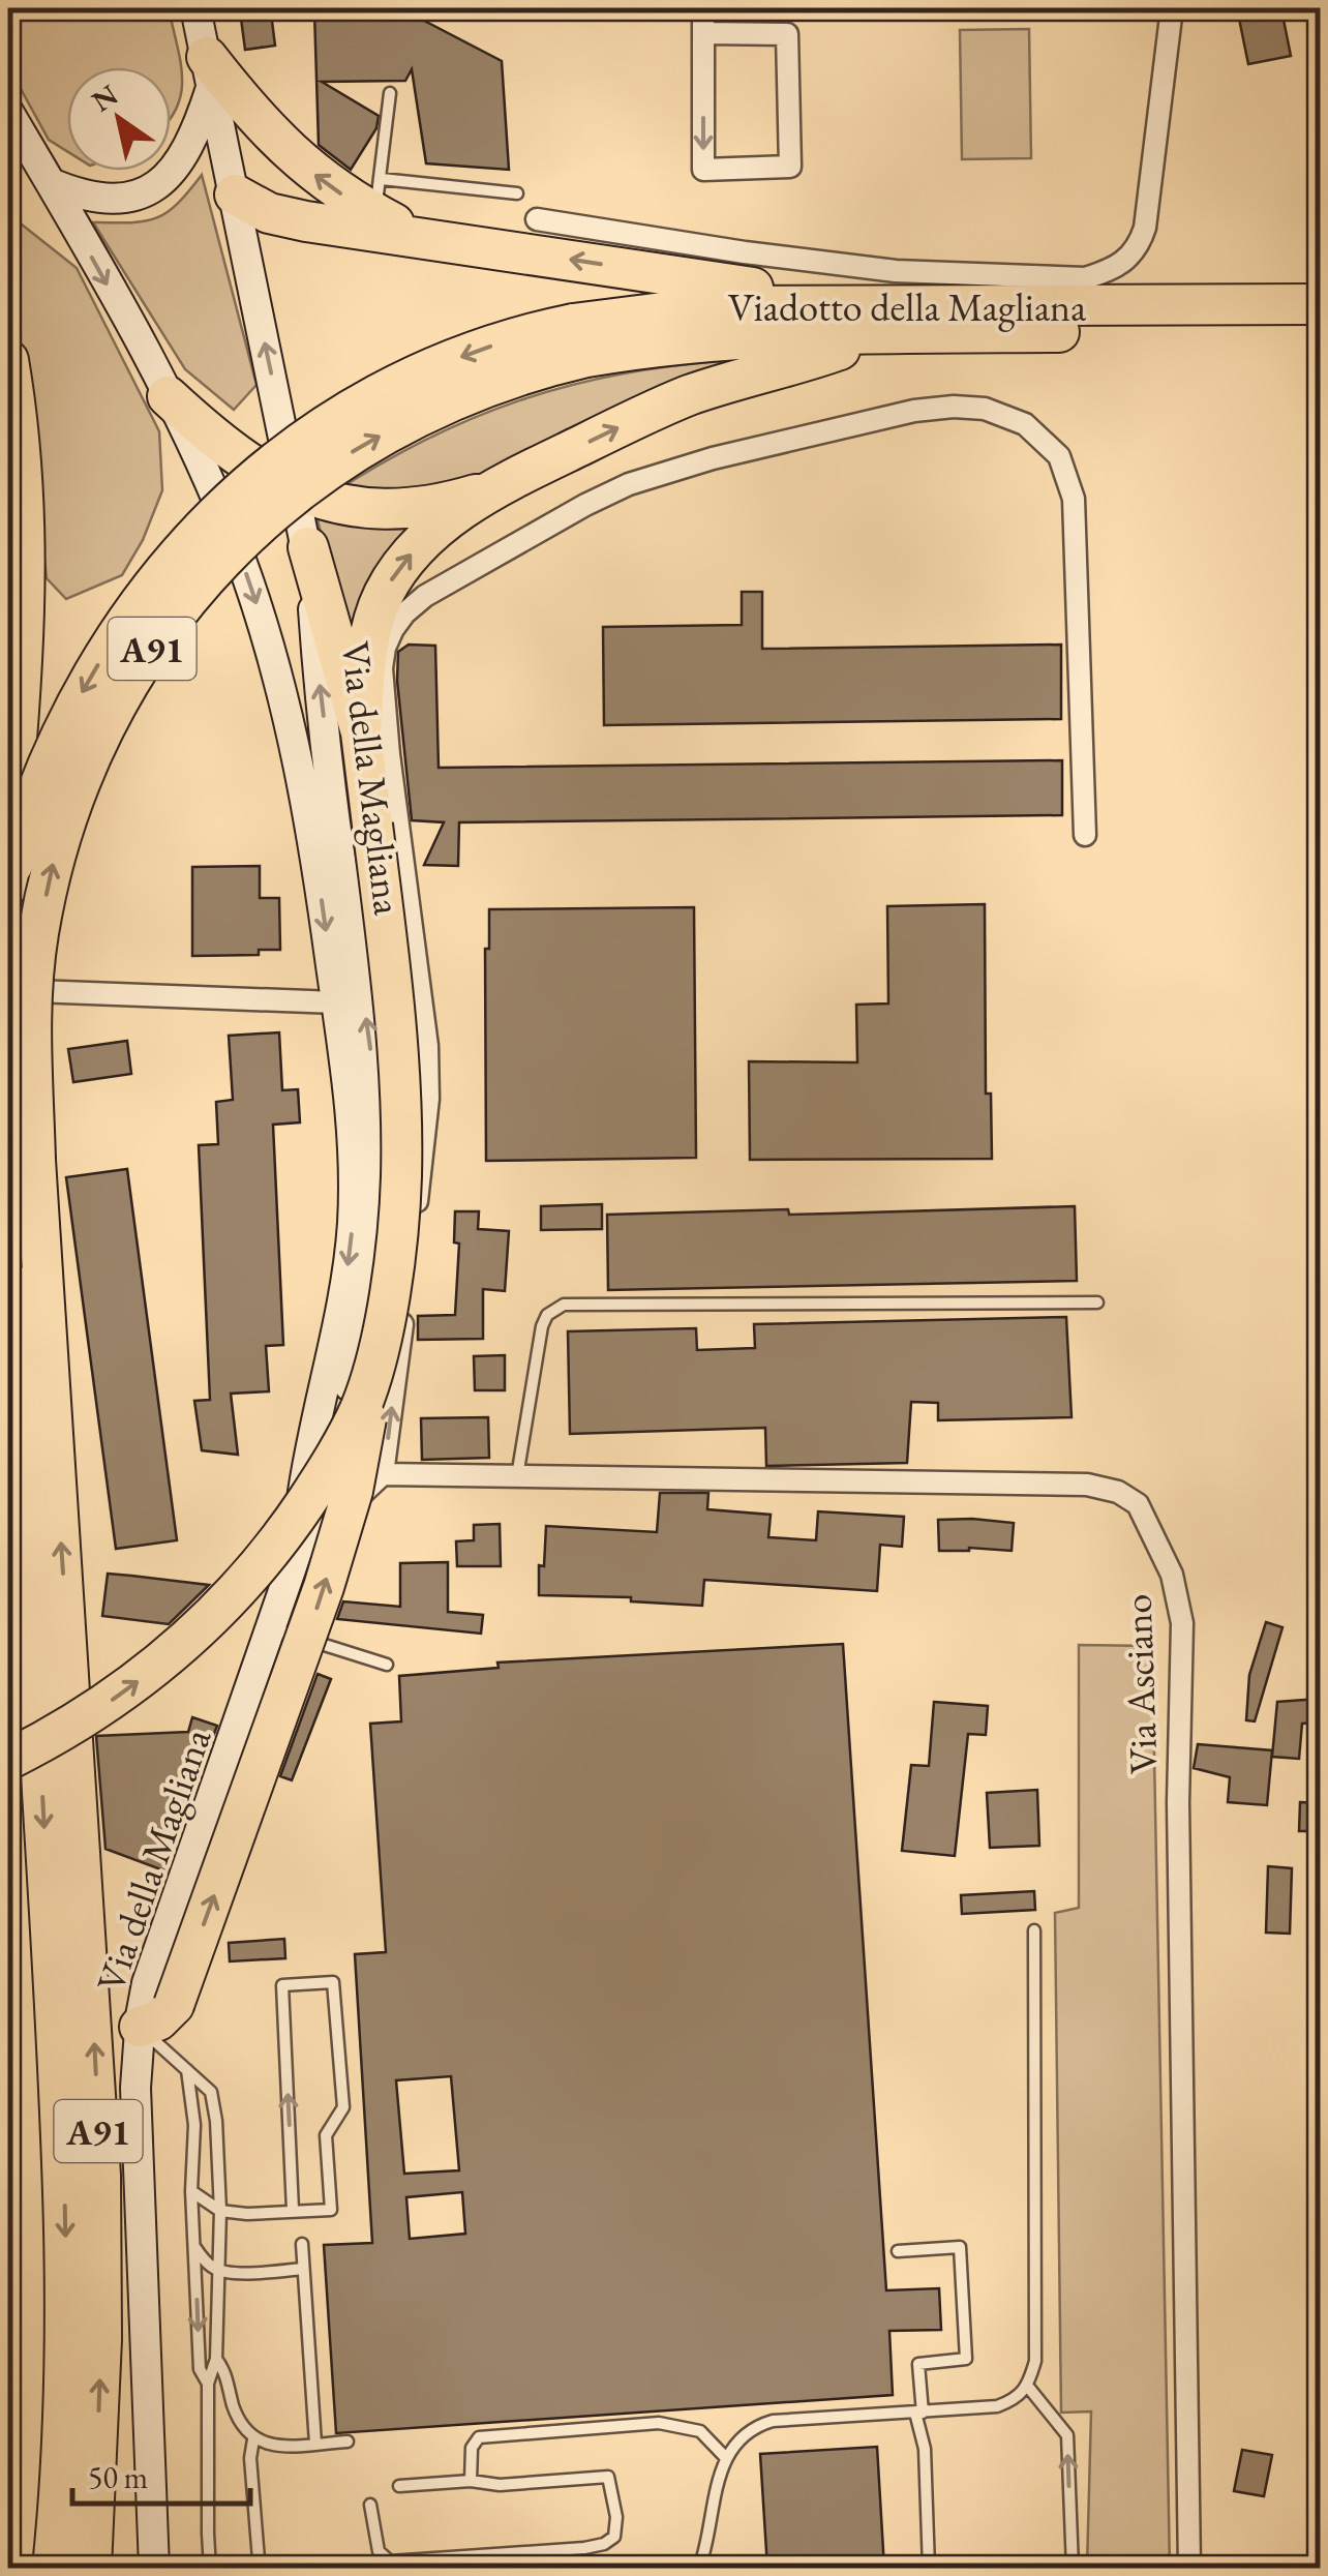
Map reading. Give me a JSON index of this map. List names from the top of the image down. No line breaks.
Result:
{"streets":{"highway":["Viadotto della Magliana","A91"],"main road":["Via della Magliana"],"street":["Via Asciano"]},"crossings":[["Viadotto della Magliana","A91"],["Via della Magliana","Via Asciano"]],"scale_bar":"50 m","north":"top left"}
